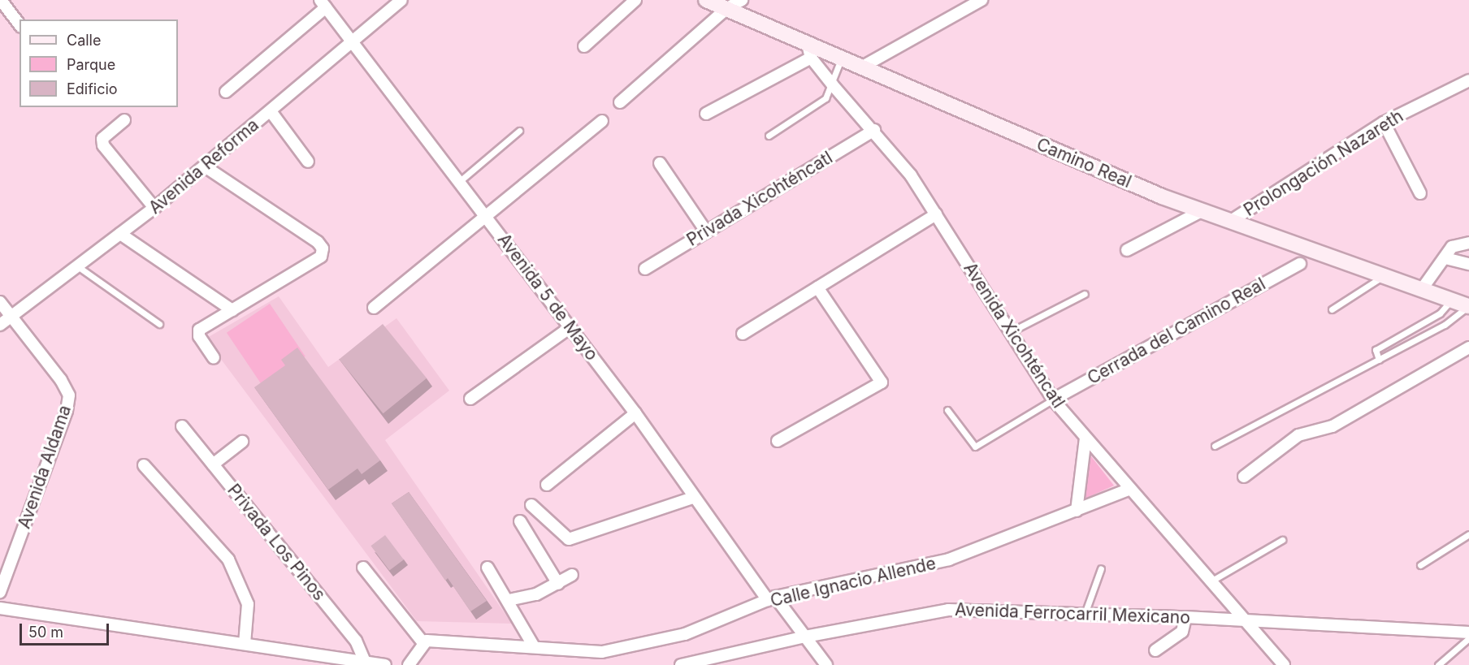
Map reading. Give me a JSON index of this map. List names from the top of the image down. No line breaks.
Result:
{"streets":{"main road":["Camino Real"],"street":["Prolongación Nazareth","Avenida Reforma","Privada Xicohténcatl","Avenida 5 de Mayo","Cerrada del Camino Real","Avenida Xicohténcatl","Avenida Aldama","Privada Los Pinos","Calle Ignacio Allende","Avenida Ferrocarril Mexicano"]},"crossings":[["Camino Real","Prolongación Nazareth"],["Camino Real","Avenida Xicohténcatl"],["Avenida Reforma","Avenida 5 de Mayo"],["Avenida Reforma","Avenida Aldama"],["Privada Xicohténcatl","Avenida Xicohténcatl"],["Avenida 5 de Mayo","Calle Ignacio Allende"],["Avenida 5 de Mayo","Avenida Ferrocarril Mexicano"],["Cerrada del Camino Real","Avenida Xicohténcatl"],["Avenida Xicohténcatl","Calle Ignacio Allende"],["Avenida Xicohténcatl","Avenida Ferrocarril Mexicano"]],"legend":["Calle","Parque","Edificio"],"scale_bar":"50 m"}
